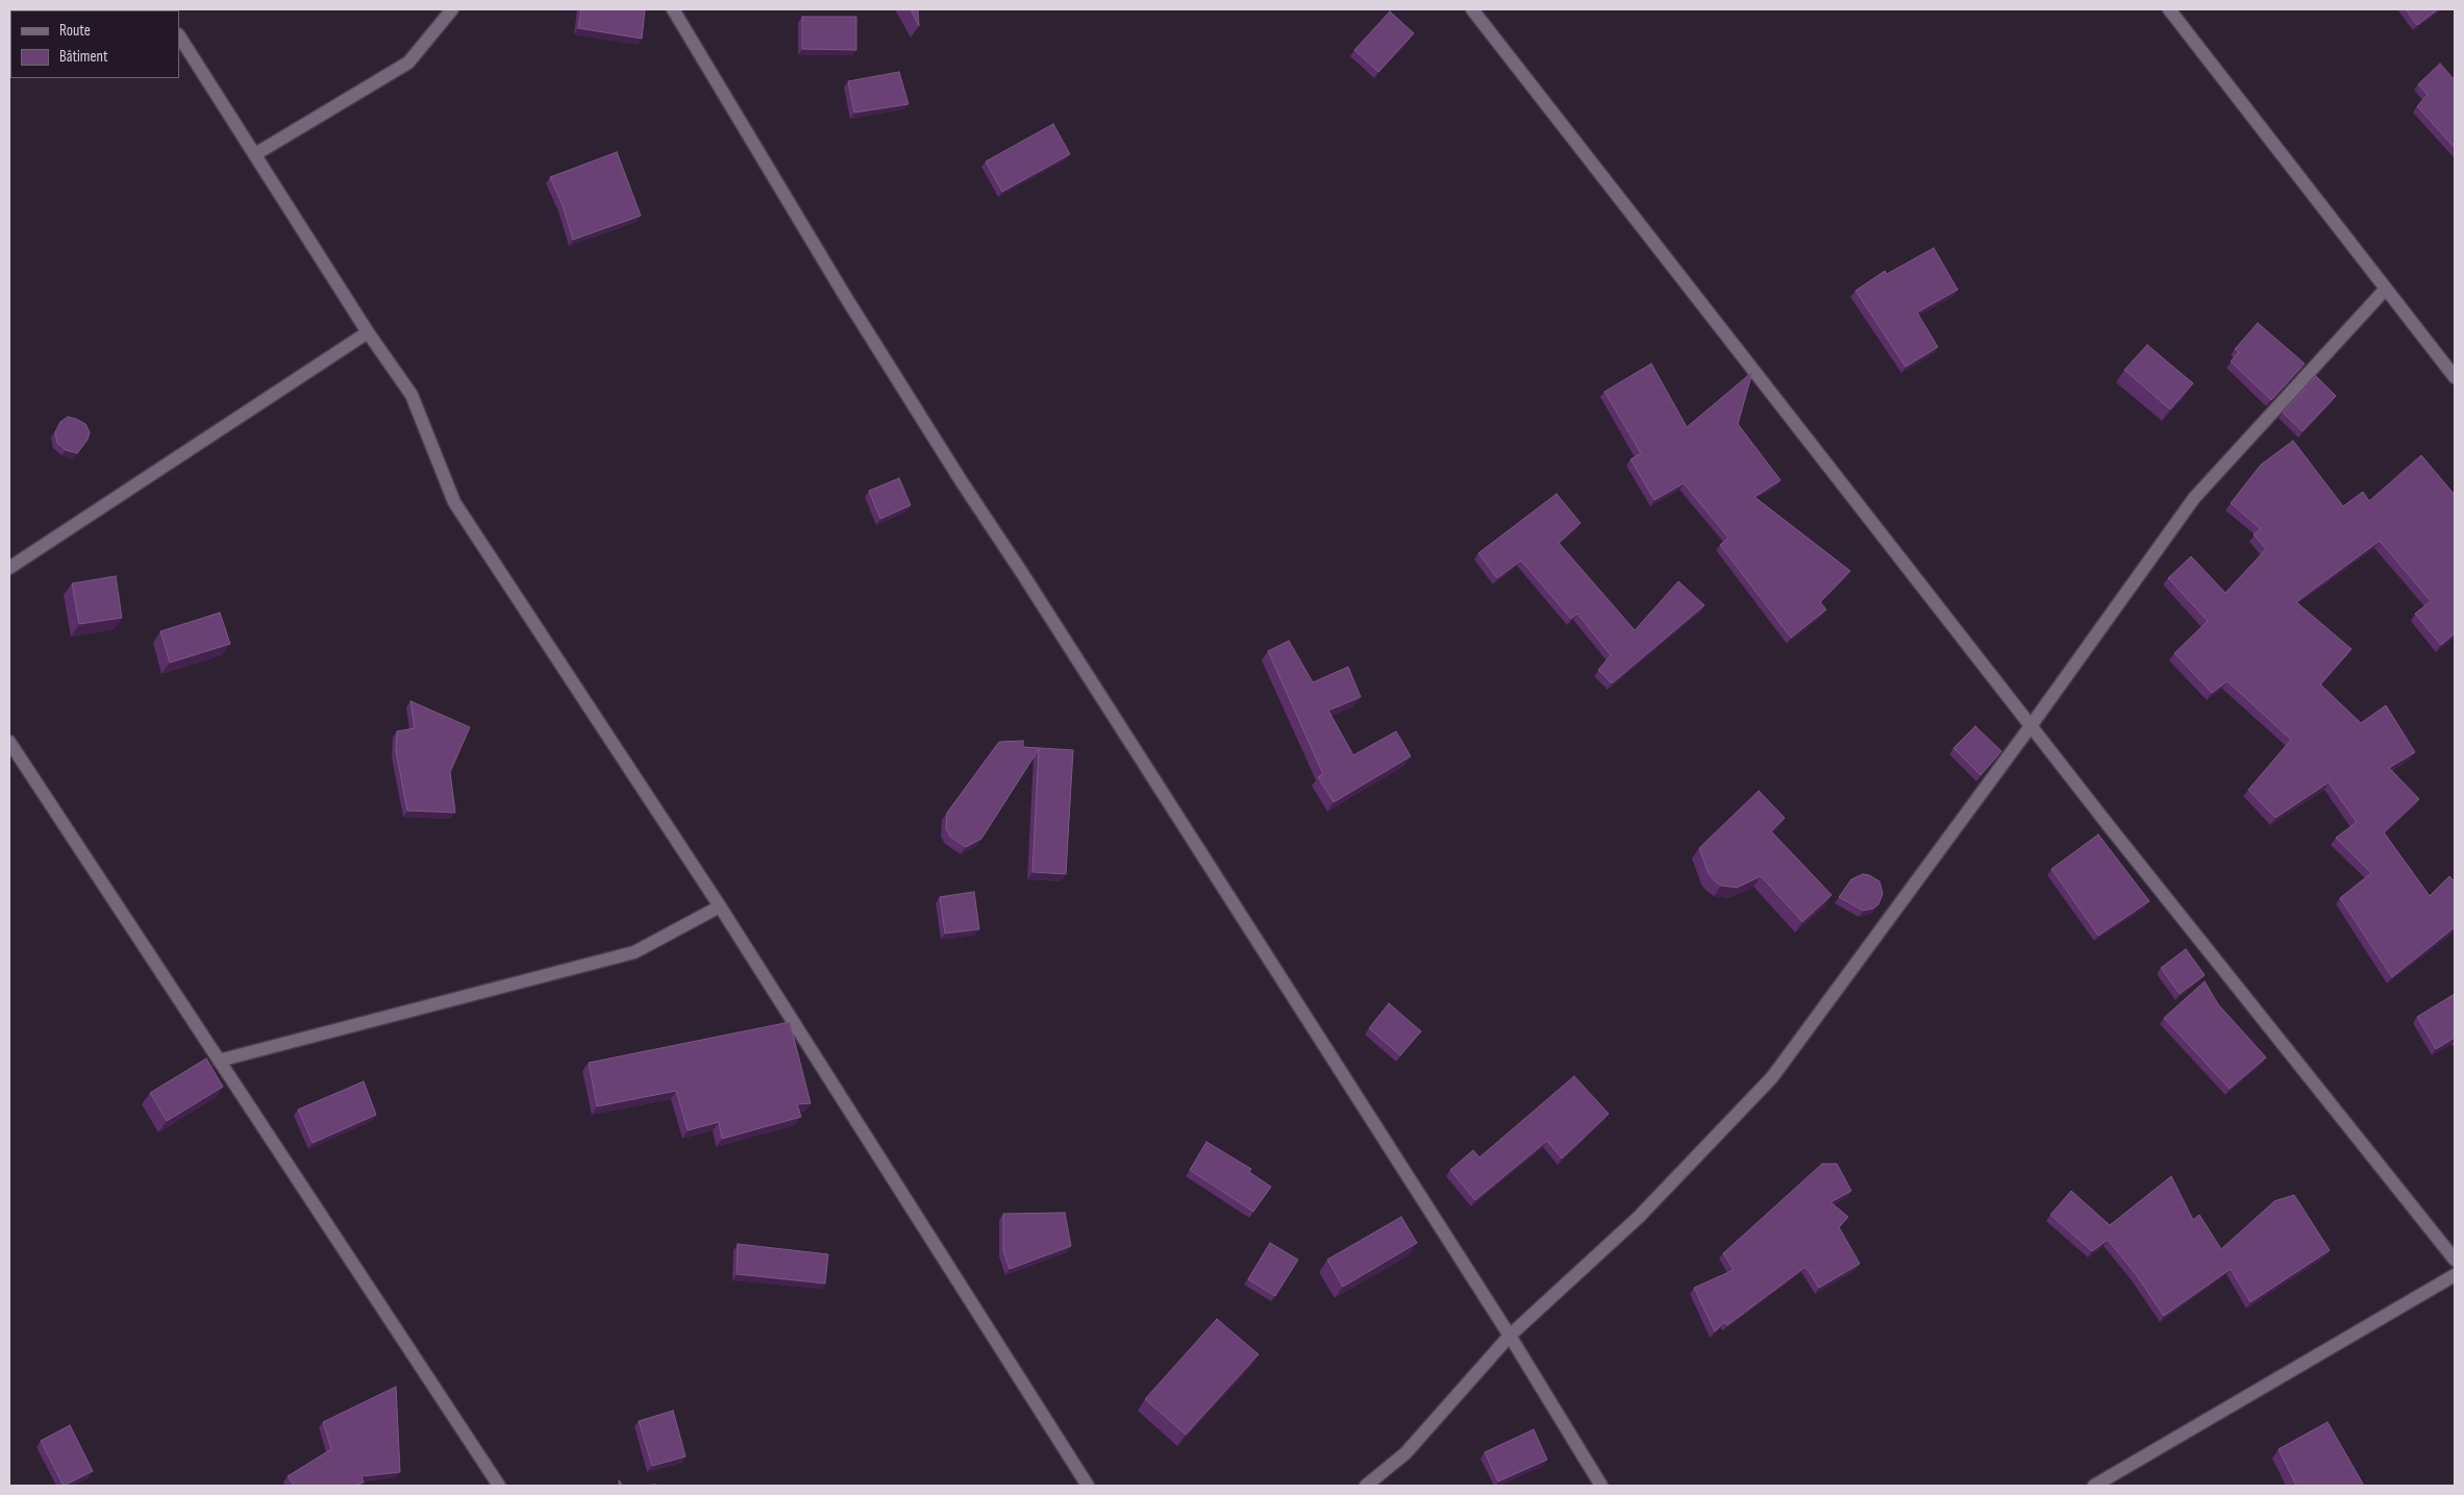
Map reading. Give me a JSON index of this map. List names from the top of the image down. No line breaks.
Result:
{"legend":["Route","Bâtiment"]}
